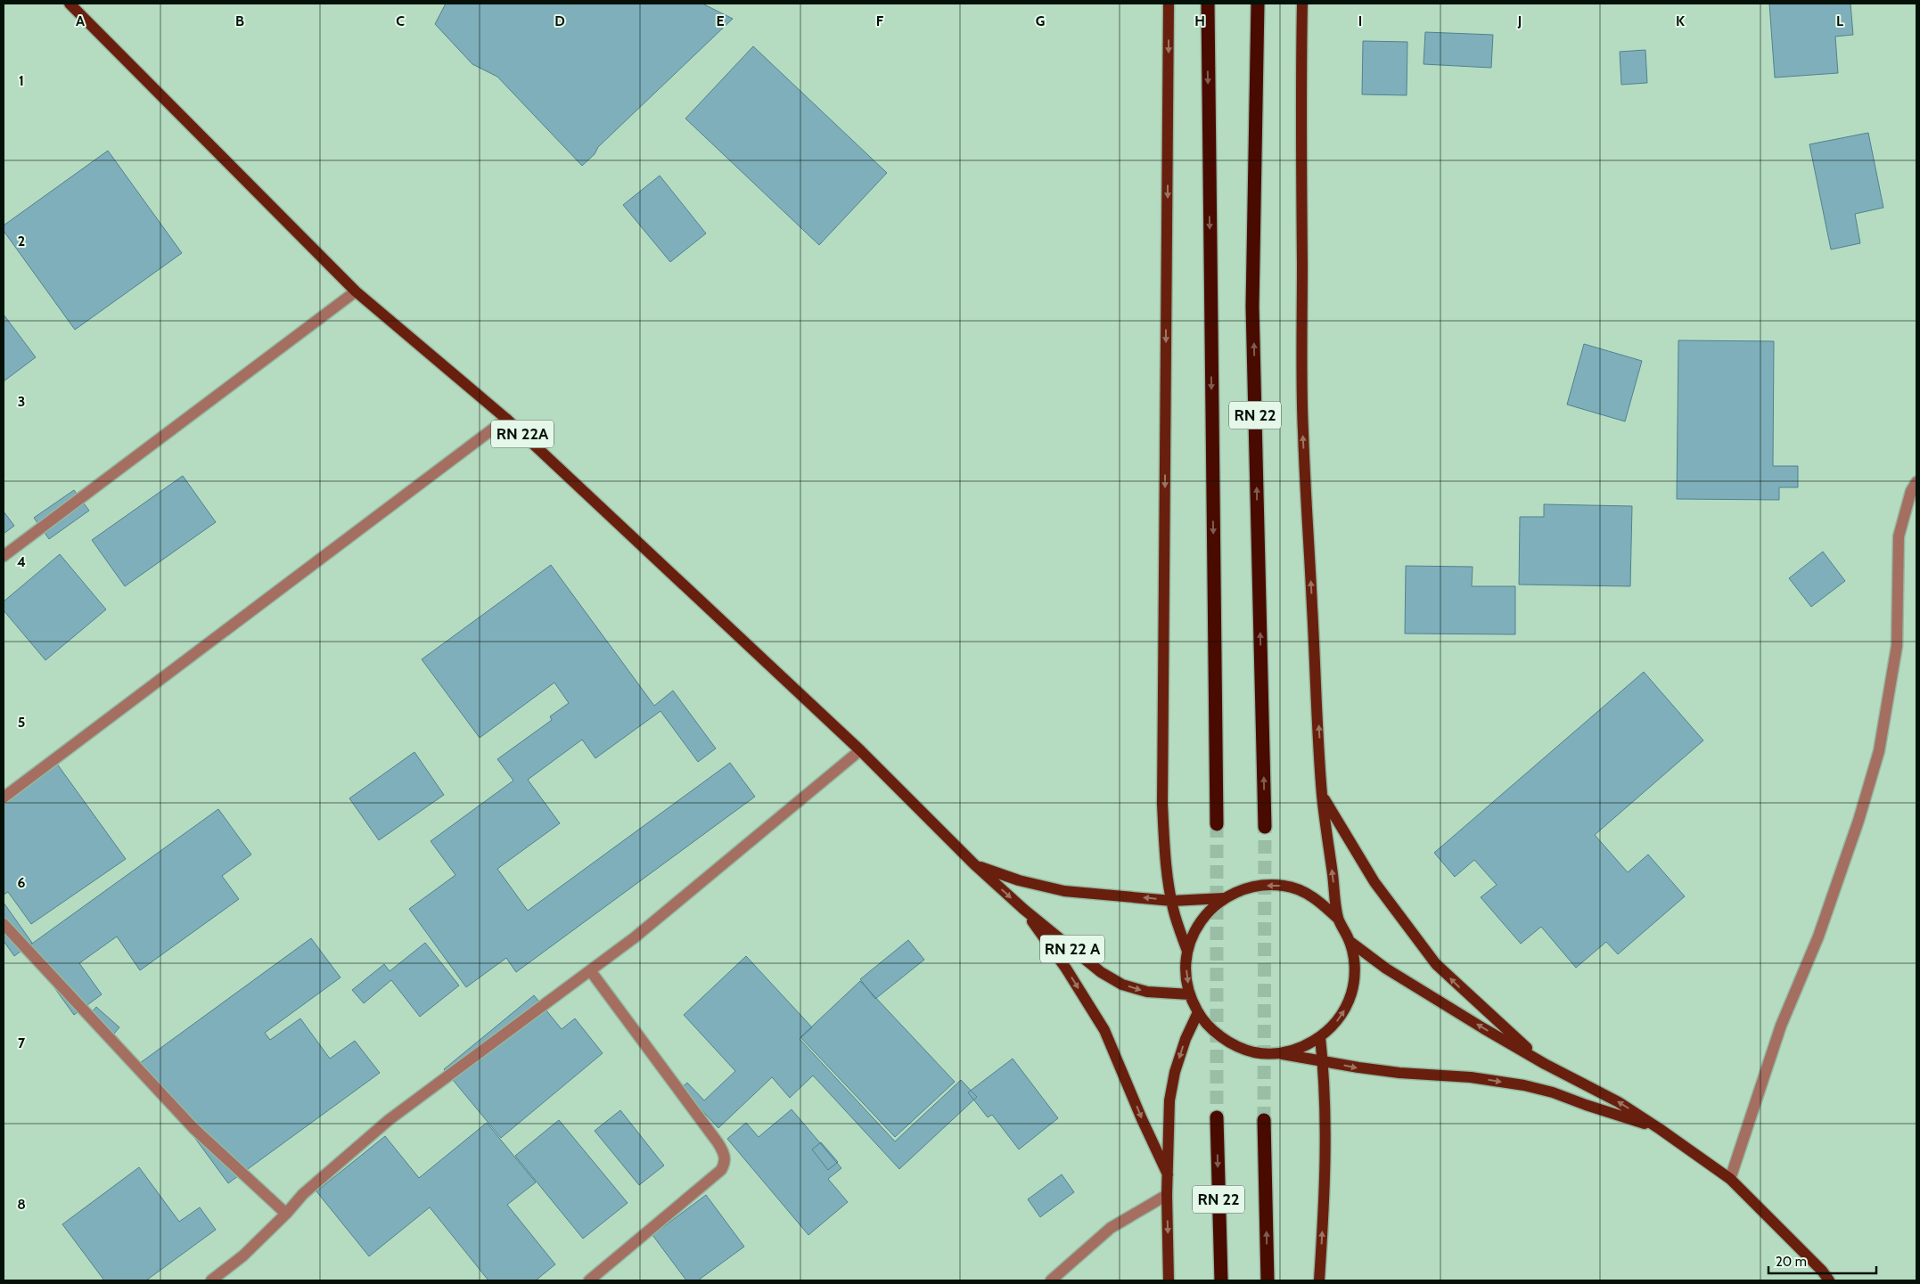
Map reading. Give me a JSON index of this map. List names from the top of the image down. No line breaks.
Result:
{"streets":{"highway":["RN 22"],"main road":["RN 22A","RN 22 A"]},"crossings":[["RN 22A","RN 22 A"]],"scale_bar":"20 m","grid":{"columns":["A","B","C","D","E","F","G","H","I","J","K","L"],"rows":["1","2","3","4","5","6","7","8"]}}
